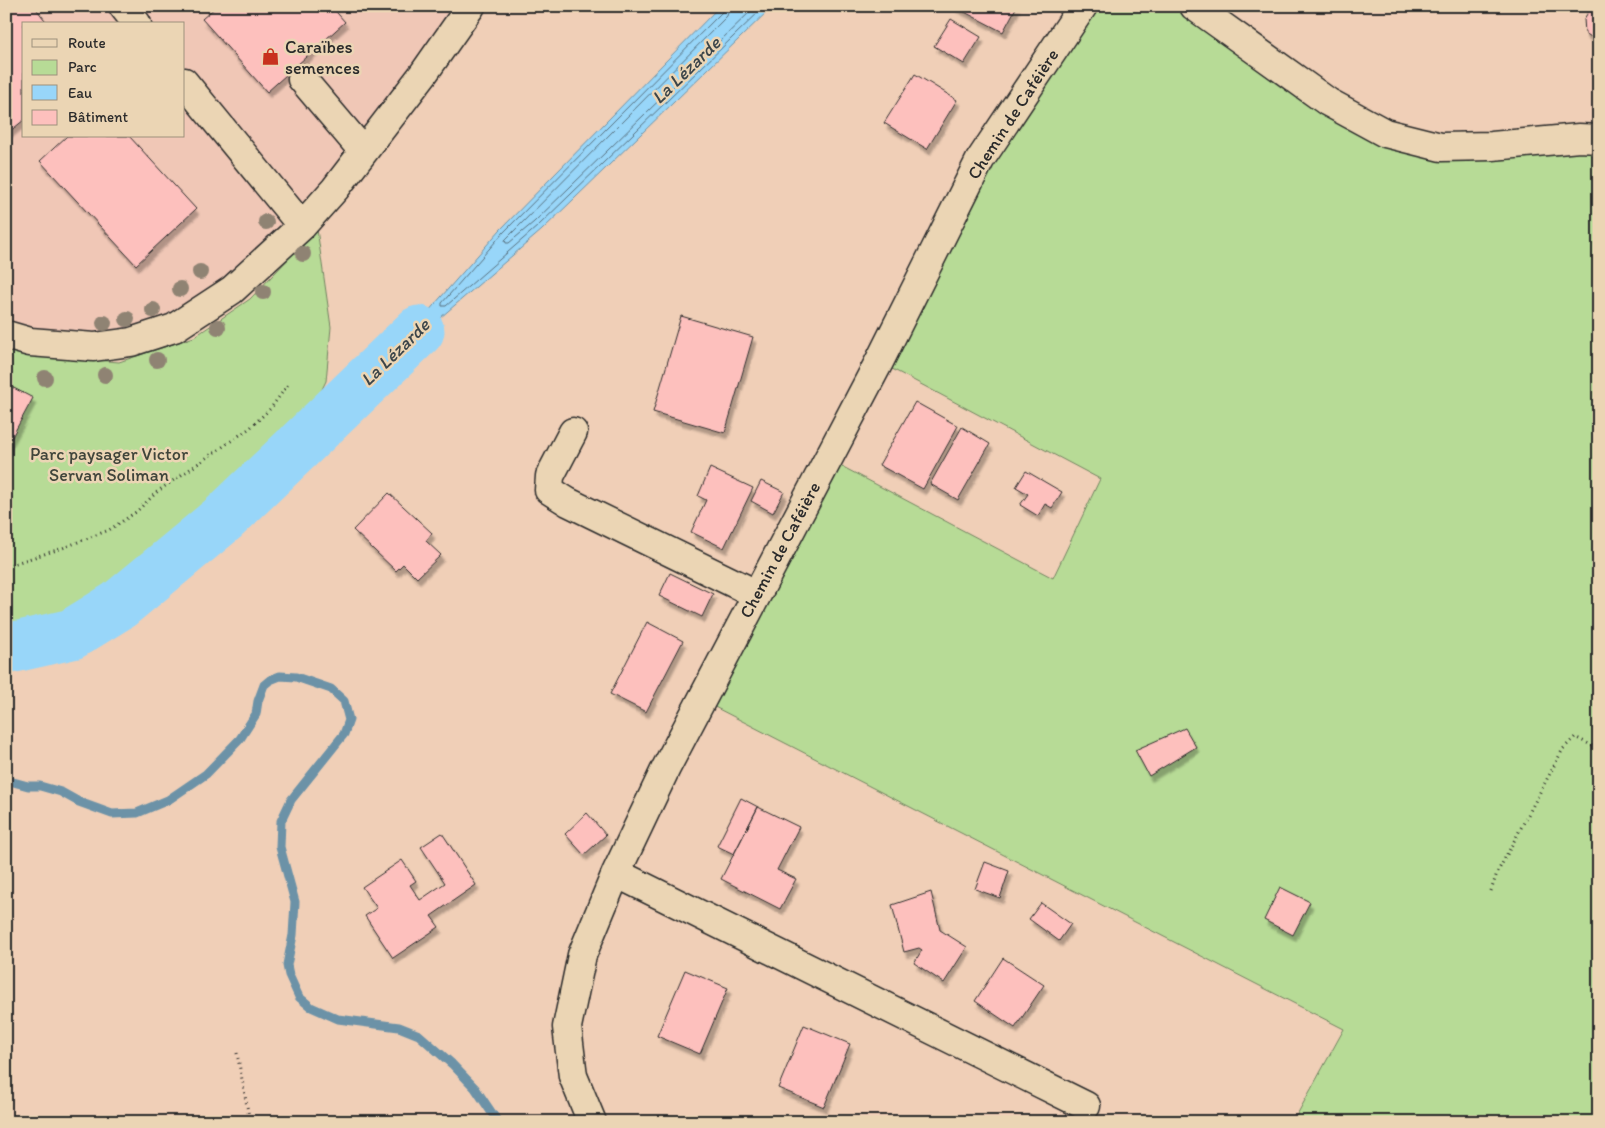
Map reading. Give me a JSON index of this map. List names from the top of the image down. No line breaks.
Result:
{"streets":{"street":["Chemin de Caféière"]},"water":["La Lézarde"],"parks":["Parc paysager Victor Servan Soliman"],"places":{"shop":["Caraïbes semences"]},"legend":["Route","Parc","Eau","Bâtiment"]}
